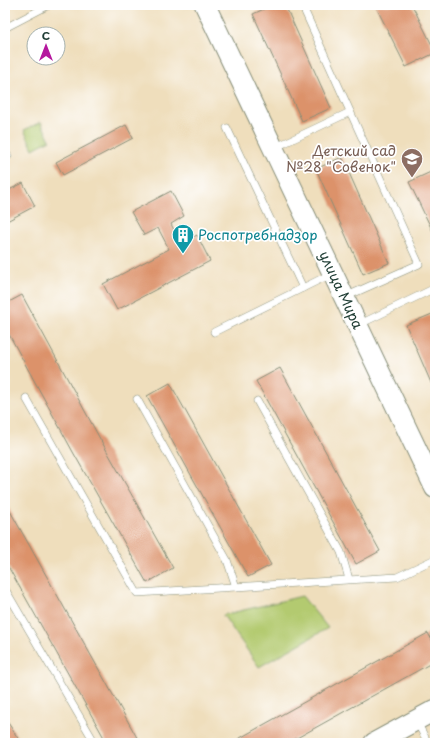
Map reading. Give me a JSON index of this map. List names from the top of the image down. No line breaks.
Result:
{"streets":{"street":["улица Мира"]},"places":{"school or university":["Детский сад №28 \"Совенок\""],"building":["Роспотребнадзор"]},"north":"top"}
